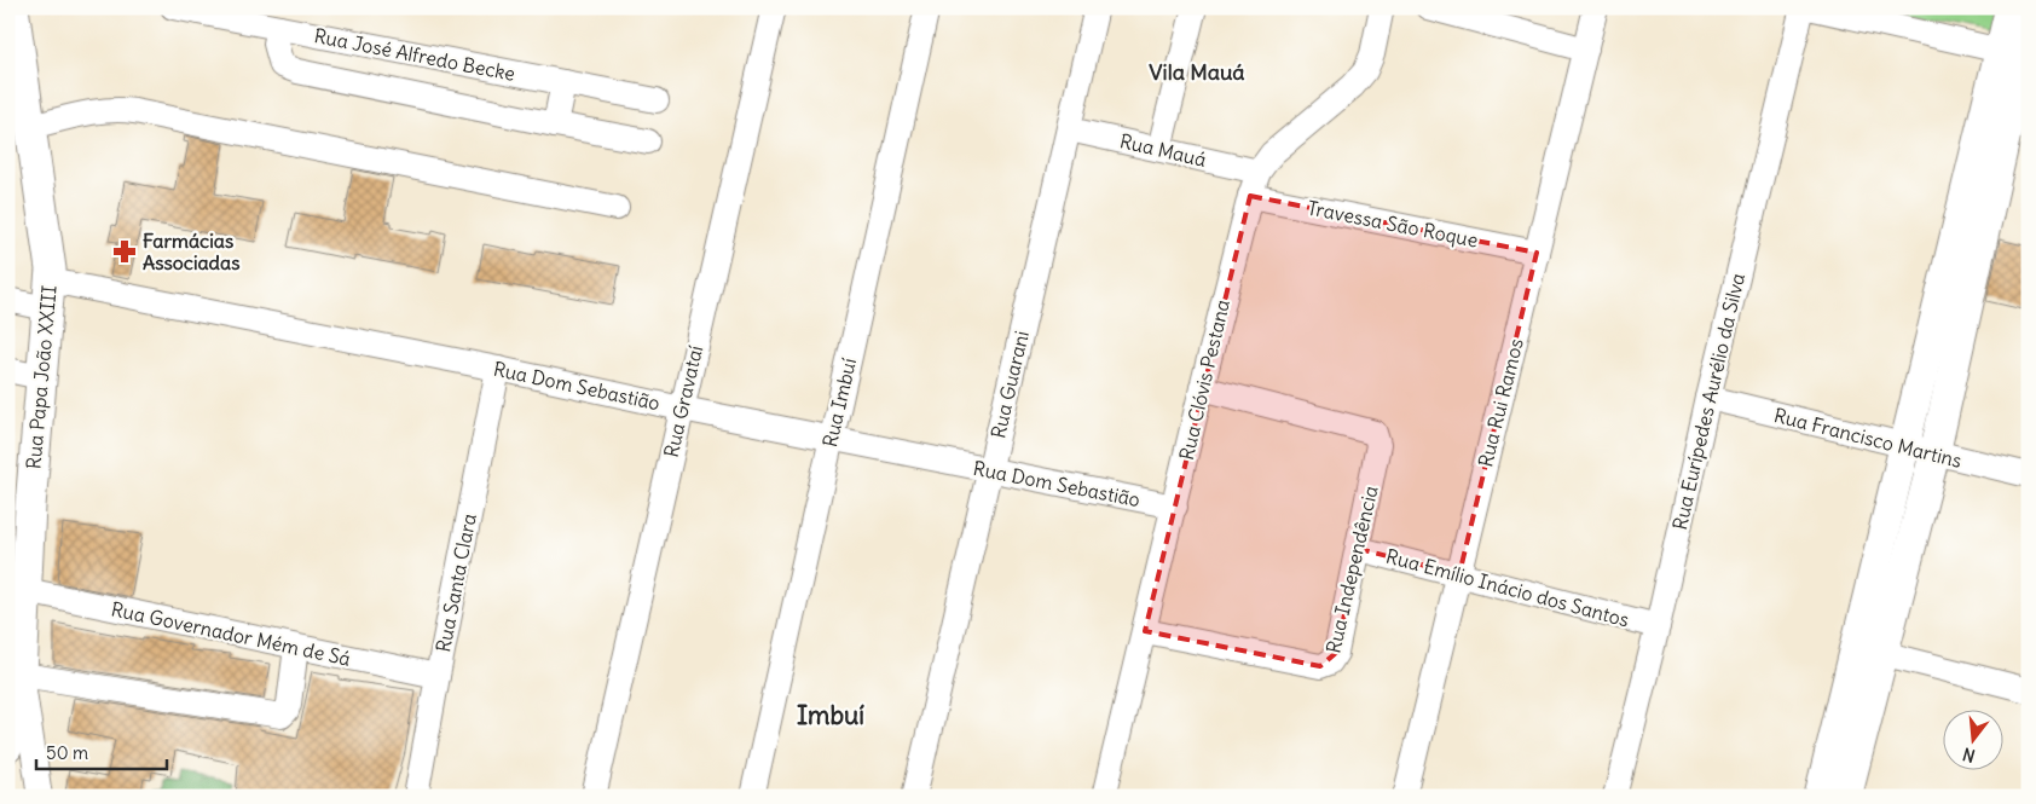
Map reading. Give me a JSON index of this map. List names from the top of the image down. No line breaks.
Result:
{"streets":{"main road":["Rua Papa João XXIII"],"street":["Rua José Alfredo Becke","Rua Mauá","Travessa São Roque","Rua Clóvis Pestana","Rua Guarani","Rua Dom Sebastião","Rua Gravataí","Rua Eurípedes Aurélio da Silva","Rua Imbuí","Rua Rui Ramos","Rua Francisco Martins","Rua Independência","Rua Santa Clara","Rua Emílio Inácio dos Santos","Rua Governador Mém de Sá"]},"crossings":[["Rua Mauá","Rua Clóvis Pestana"],["Rua Mauá","Rua Guarani"],["Travessa São Roque","Rua Clóvis Pestana"],["Travessa São Roque","Rua Rui Ramos"],["Rua Papa João XXIII","Rua Dom Sebastião"],["Rua Papa João XXIII","Rua Governador Mém de Sá"],["Rua Clóvis Pestana","Rua Dom Sebastião"],["Rua Clóvis Pestana","Rua Independência"],["Rua Guarani","Rua Dom Sebastião"],["Rua Dom Sebastião","Rua Gravataí"],["Rua Dom Sebastião","Rua Imbuí"],["Rua Dom Sebastião","Rua Santa Clara"],["Rua Eurípedes Aurélio da Silva","Rua Francisco Martins"],["Rua Eurípedes Aurélio da Silva","Rua Emílio Inácio dos Santos"],["Rua Rui Ramos","Rua Emílio Inácio dos Santos"],["Rua Independência","Rua Emílio Inácio dos Santos"],["Rua Santa Clara","Rua Governador Mém de Sá"]],"districts":["Vila Mauá","Imbuí"],"places":{"pharmacy":["Farmácias Associadas"]},"scale_bar":"50 m","north":"bottom"}
